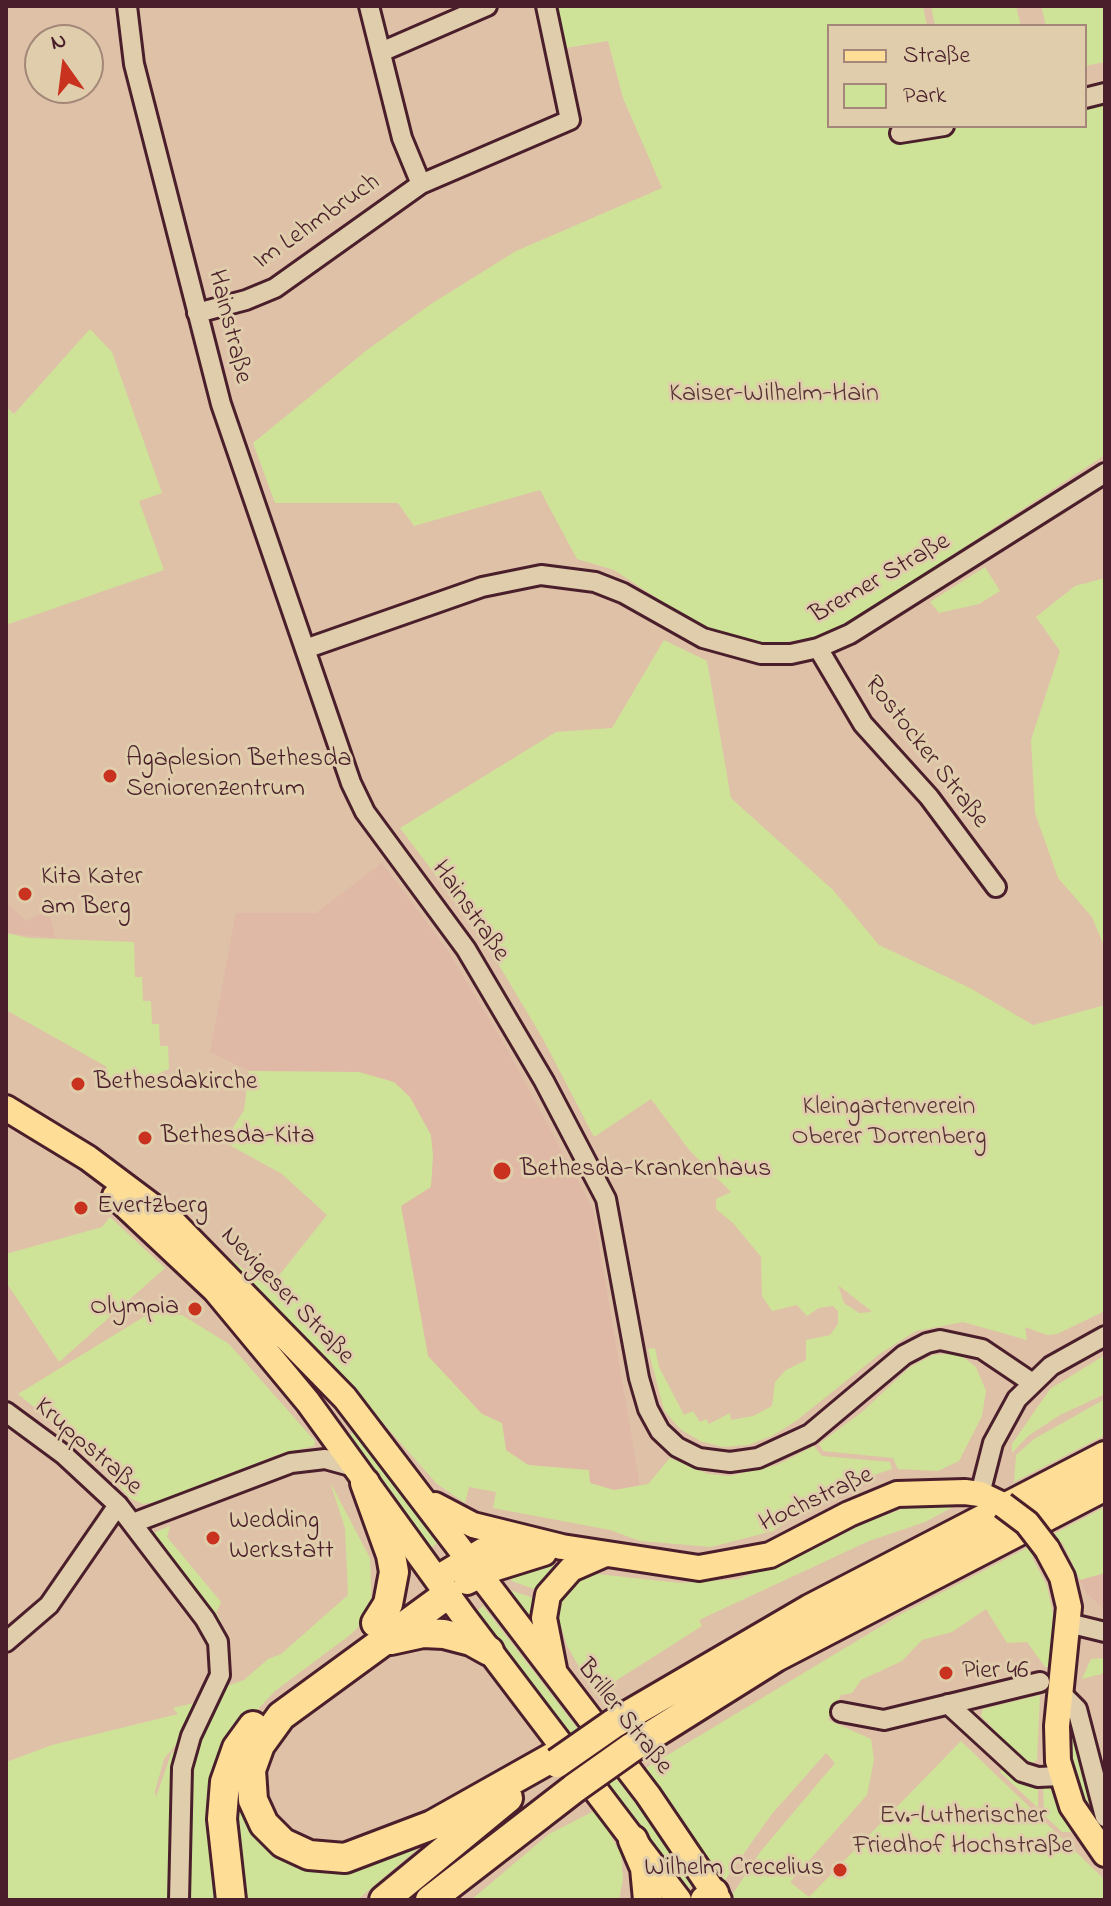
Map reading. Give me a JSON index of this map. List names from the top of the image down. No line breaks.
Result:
{"streets":{"main road":["Nevigeser Straße","Hochstraße","Briller Straße"],"street":["Im Lehmbruch","Hainstraße","Bremer Straße","Rostocker Straße","Kruppstraße"]},"crossings":[["Im Lehmbruch","Hainstraße"],["Hainstraße","Bremer Straße"],["Bremer Straße","Rostocker Straße"],["Nevigeser Straße","Hochstraße"],["Nevigeser Straße","Briller Straße"]],"parks":["Kaiser-Wilhelm-Hain","Kleingartenverein Oberer Dorrenberg","Ev.-Lutherischer Friedhof Hochstraße"],"places":["Agaplesion Bethesda Seniorenzentrum","Kita Kater am Berg","Bethesdakirche","Bethesda-Kita","Bethesda-Krankenhaus","Evertzberg","Olympia","Wedding Werkstatt","Pier 46","Wilhelm Crecelius"],"legend":["Straße","Park"],"north":"top"}
